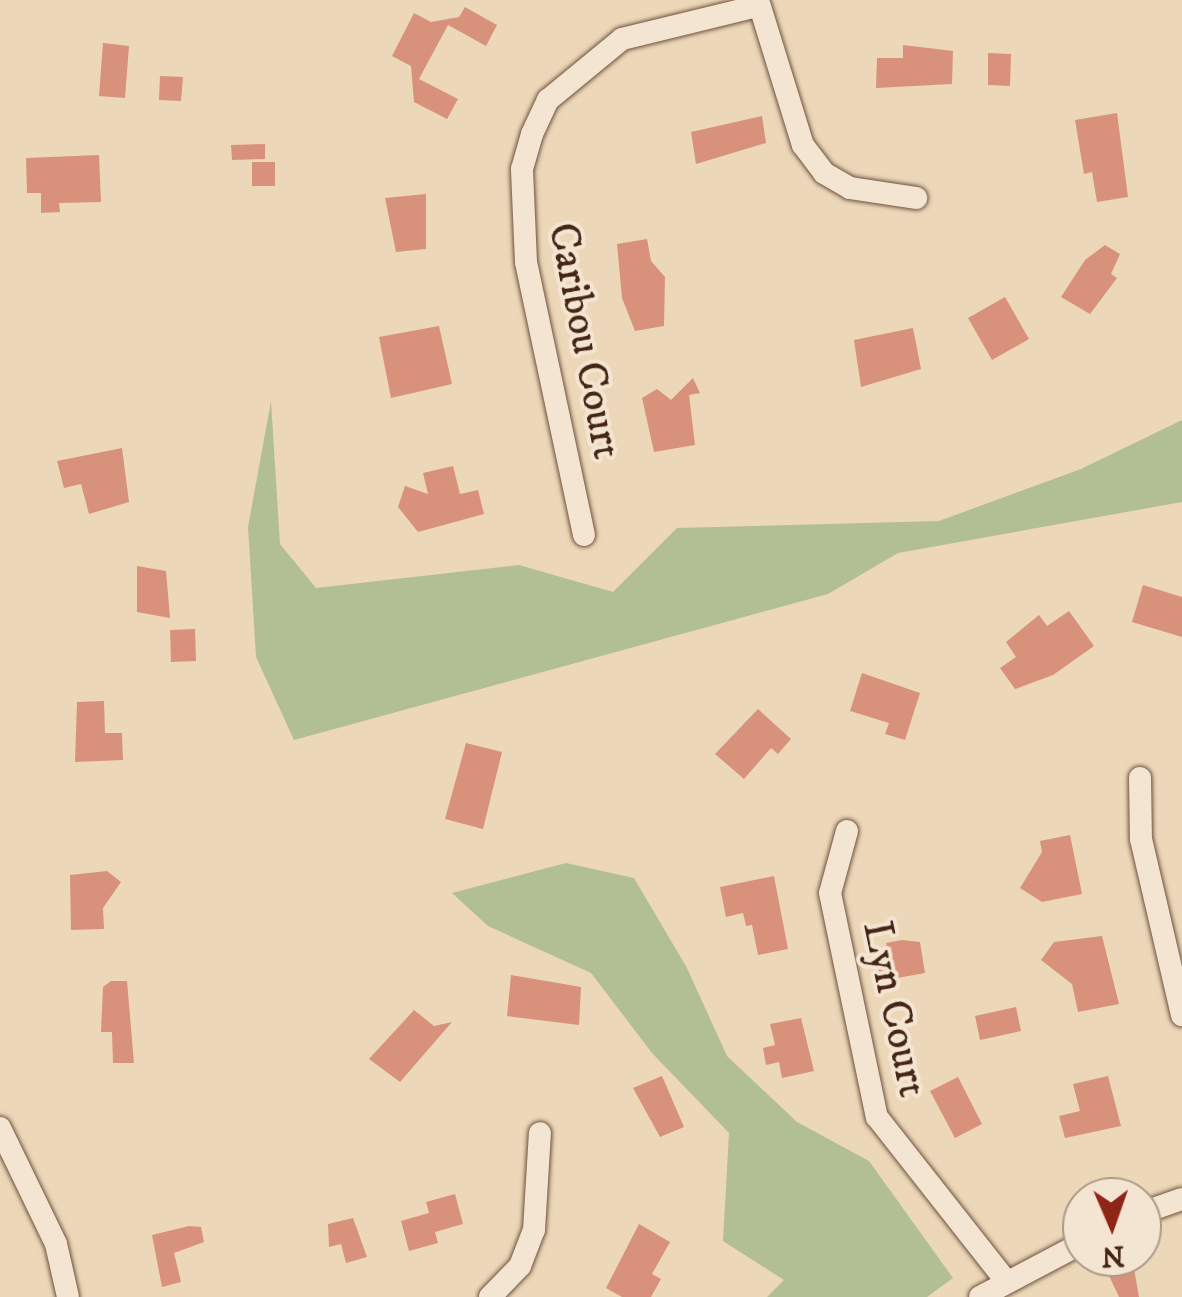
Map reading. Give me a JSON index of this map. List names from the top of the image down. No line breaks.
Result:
{"streets":{"street":["Caribou Court","Lyn Court"]},"north":"bottom"}
